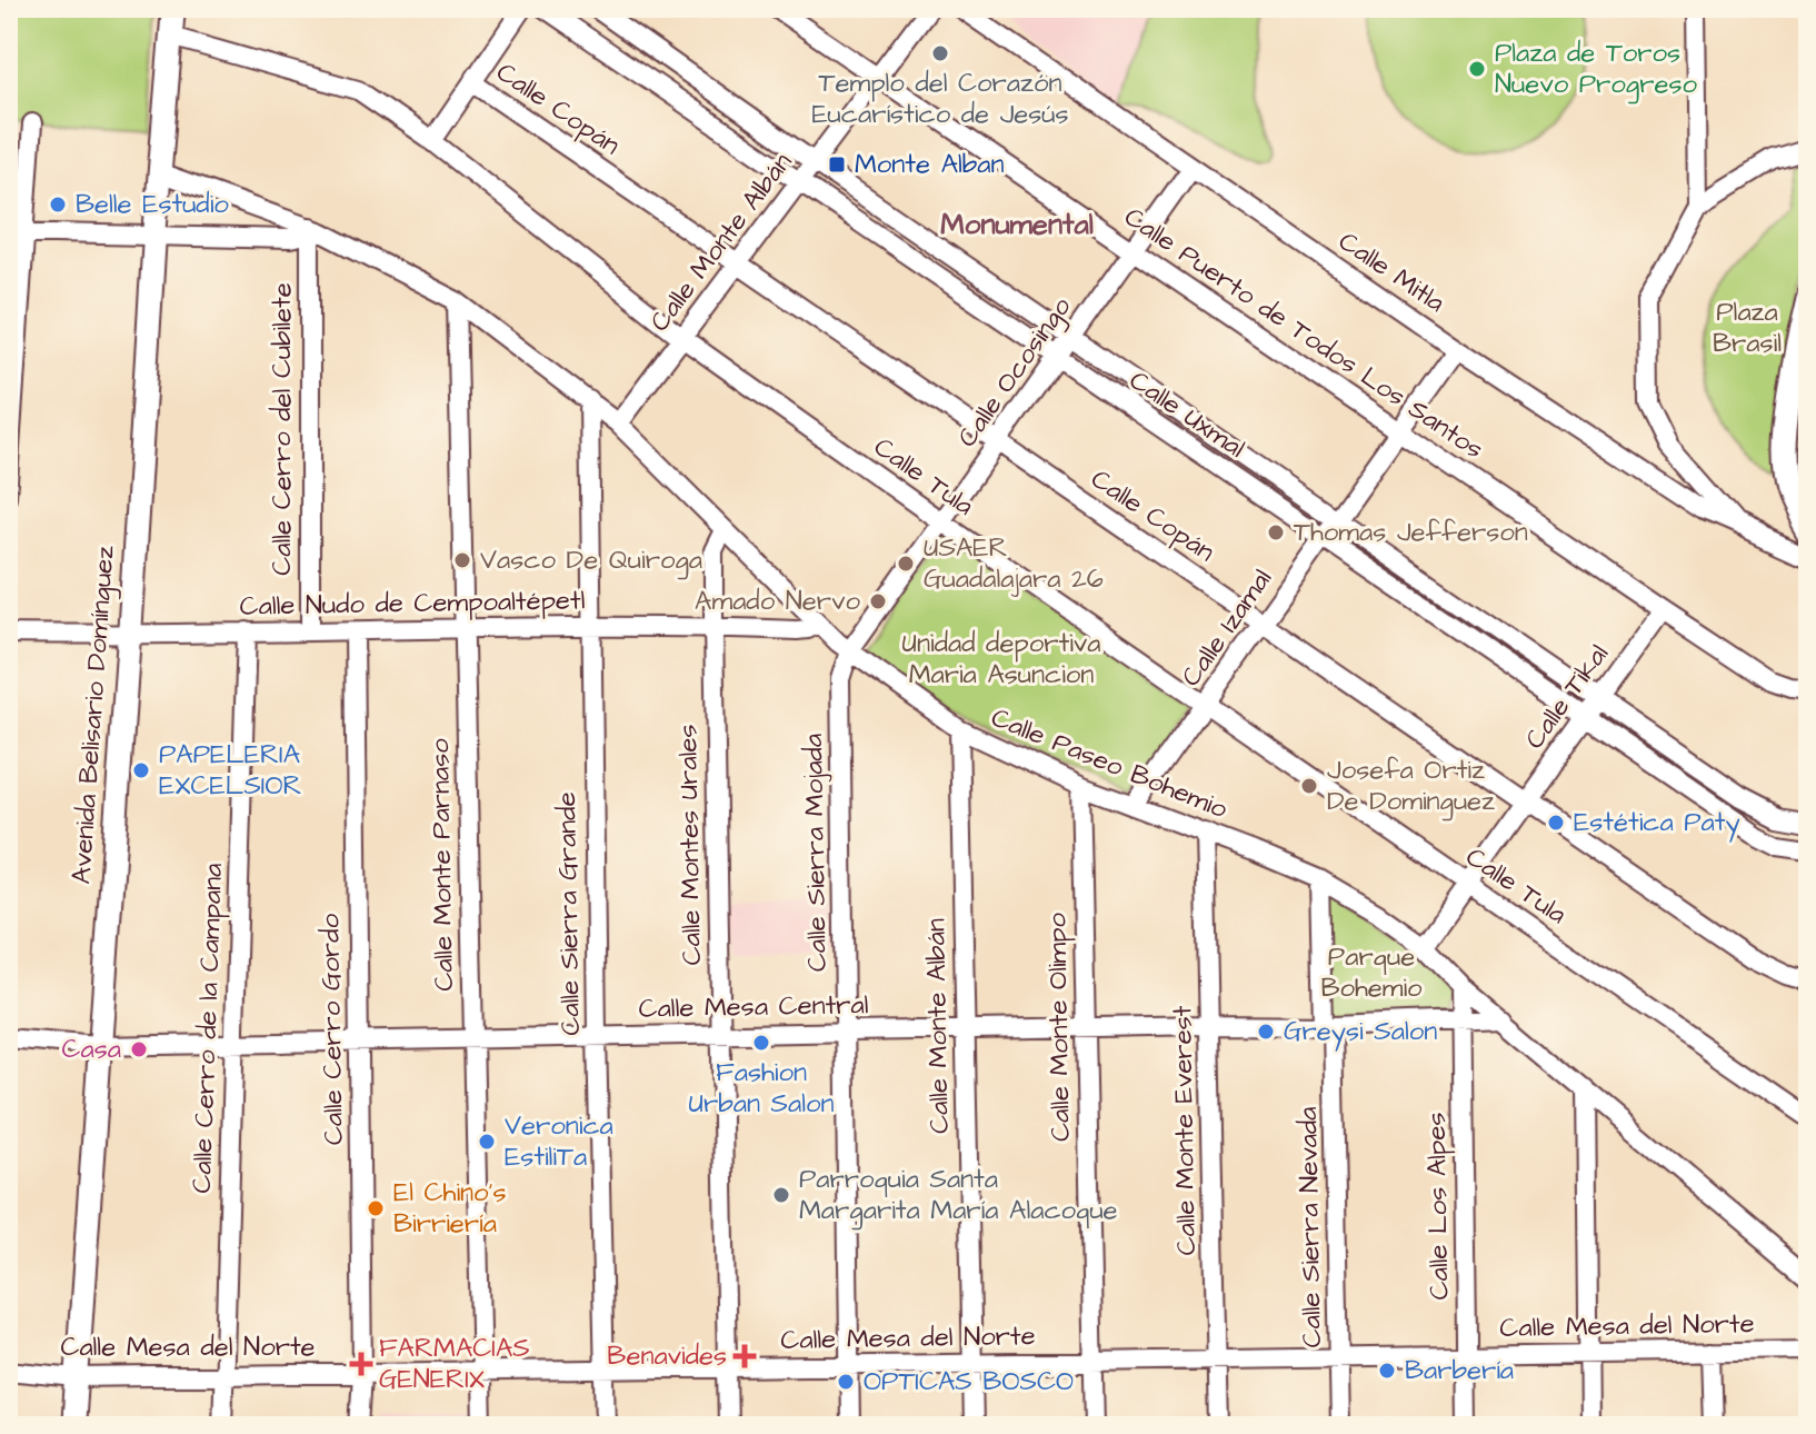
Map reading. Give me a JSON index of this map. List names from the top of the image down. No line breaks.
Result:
{"streets":{"main road":["Avenida Belisario Domínguez"],"street":["Calle Copán","Calle Monte Albán","Calle Mitla","Calle Puerto de Todos Los Santos","Calle Ocosingo","Calle Uxmal","Calle Cerro del Cubilete","Calle Tula","Calle Nudo de Cempoaltépetl","Calle Izamal","Calle Tikal","Calle Paseo Bohemio","Calle Montes Urales","Calle Sierra Mojada","Calle Monte Parnaso","Calle Sierra Grande","Calle Mesa Central","Calle Monte Olimpo","Calle Cerro de la Campana","Calle Cerro Gordo","Calle Monte Everest","Calle Los Alpes","Calle Sierra Nevada","Calle Mesa del Norte"]},"crossings":[["Calle Copán","Calle Monte Albán"],["Calle Copán","Calle Ocosingo"],["Calle Copán","Calle Izamal"],["Calle Copán","Calle Tikal"],["Calle Monte Albán","Calle Puerto de Todos Los Santos"],["Calle Monte Albán","Calle Uxmal"],["Calle Monte Albán","Calle Tula"],["Calle Monte Albán","Calle Paseo Bohemio"],["Calle Monte Albán","Calle Mesa Central"],["Calle Monte Albán","Calle Mesa del Norte"],["Calle Mitla","Calle Ocosingo"],["Calle Mitla","Calle Izamal"],["Calle Puerto de Todos Los Santos","Calle Ocosingo"],["Calle Puerto de Todos Los Santos","Calle Izamal"],["Calle Puerto de Todos Los Santos","Calle Tikal"],["Calle Ocosingo","Calle Uxmal"],["Calle Ocosingo","Calle Tula"],["Calle Ocosingo","Calle Paseo Bohemio"],["Calle Ocosingo","Calle Sierra Mojada"],["Calle Uxmal","Calle Izamal"],["Calle Uxmal","Calle Tikal"],["Calle Cerro del Cubilete","Calle Nudo de Cempoaltépetl"],["Calle Cerro del Cubilete","Calle Paseo Bohemio"],["Calle Tula","Calle Izamal"],["Calle Tula","Calle Tikal"],["Calle Tula","Avenida Belisario Domínguez"],["Calle Nudo de Cempoaltépetl","Avenida Belisario Domínguez"],["Calle Nudo de Cempoaltépetl","Calle Paseo Bohemio"],["Calle Nudo de Cempoaltépetl","Calle Montes Urales"],["Calle Nudo de Cempoaltépetl","Calle Monte Parnaso"],["Calle Nudo de Cempoaltépetl","Calle Sierra Grande"],["Calle Nudo de Cempoaltépetl","Calle Cerro de la Campana"],["Calle Nudo de Cempoaltépetl","Calle Cerro Gordo"],["Calle Izamal","Calle Paseo Bohemio"],["Calle Tikal","Calle Paseo Bohemio"],["Avenida Belisario Domínguez","Calle Paseo Bohemio"],["Avenida Belisario Domínguez","Calle Mesa Central"],["Avenida Belisario Domínguez","Calle Mesa del Norte"],["Calle Paseo Bohemio","Calle Montes Urales"],["Calle Paseo Bohemio","Calle Sierra Mojada"],["Calle Paseo Bohemio","Calle Monte Parnaso"],["Calle Paseo Bohemio","Calle Sierra Grande"],["Calle Paseo Bohemio","Calle Mesa Central"],["Calle Paseo Bohemio","Calle Monte Olimpo"],["Calle Paseo Bohemio","Calle Monte Everest"],["Calle Paseo Bohemio","Calle Los Alpes"],["Calle Paseo Bohemio","Calle Sierra Nevada"],["Calle Montes Urales","Calle Mesa Central"],["Calle Montes Urales","Calle Mesa del Norte"],["Calle Sierra Mojada","Calle Mesa Central"],["Calle Sierra Mojada","Calle Mesa del Norte"],["Calle Monte Parnaso","Calle Mesa Central"],["Calle Monte Parnaso","Calle Mesa del Norte"],["Calle Sierra Grande","Calle Mesa Central"],["Calle Sierra Grande","Calle Mesa del Norte"],["Calle Mesa Central","Calle Monte Olimpo"],["Calle Mesa Central","Calle Cerro de la Campana"],["Calle Mesa Central","Calle Cerro Gordo"],["Calle Mesa Central","Calle Monte Everest"],["Calle Mesa Central","Calle Los Alpes"],["Calle Mesa Central","Calle Sierra Nevada"],["Calle Monte Olimpo","Calle Mesa del Norte"],["Calle Cerro de la Campana","Calle Mesa del Norte"],["Calle Cerro Gordo","Calle Mesa del Norte"],["Calle Monte Everest","Calle Mesa del Norte"],["Calle Los Alpes","Calle Mesa del Norte"],["Calle Sierra Nevada","Calle Mesa del Norte"]],"districts":["Monumental"],"parks":["Plaza Brasil","Unidad deportiva Maria Asuncion","Parque Bohemio"],"places":{"other":["Templo del Corazón Eucarístico de Jesús","Plaza de Toros Nuevo Progreso","Belle Estudio","Thomas Jefferson","Vasco De Quiroga","USAER Guadalajara 26","Amado Nervo","PAPELERIA EXCELSIOR","Josefa Ortiz De Dominguez","Estética Paty","Greysi Salon","Fashion Urban Salon","Casa","Veronica EstiliTa","Parroquia Santa Margarita María Alacoque","El Chino's Birriería","Barbería","OPTICAS BOSCO"],"transit":["Monte Alban"],"health":["Benavides","FARMACIAS GENERIX"]}}
